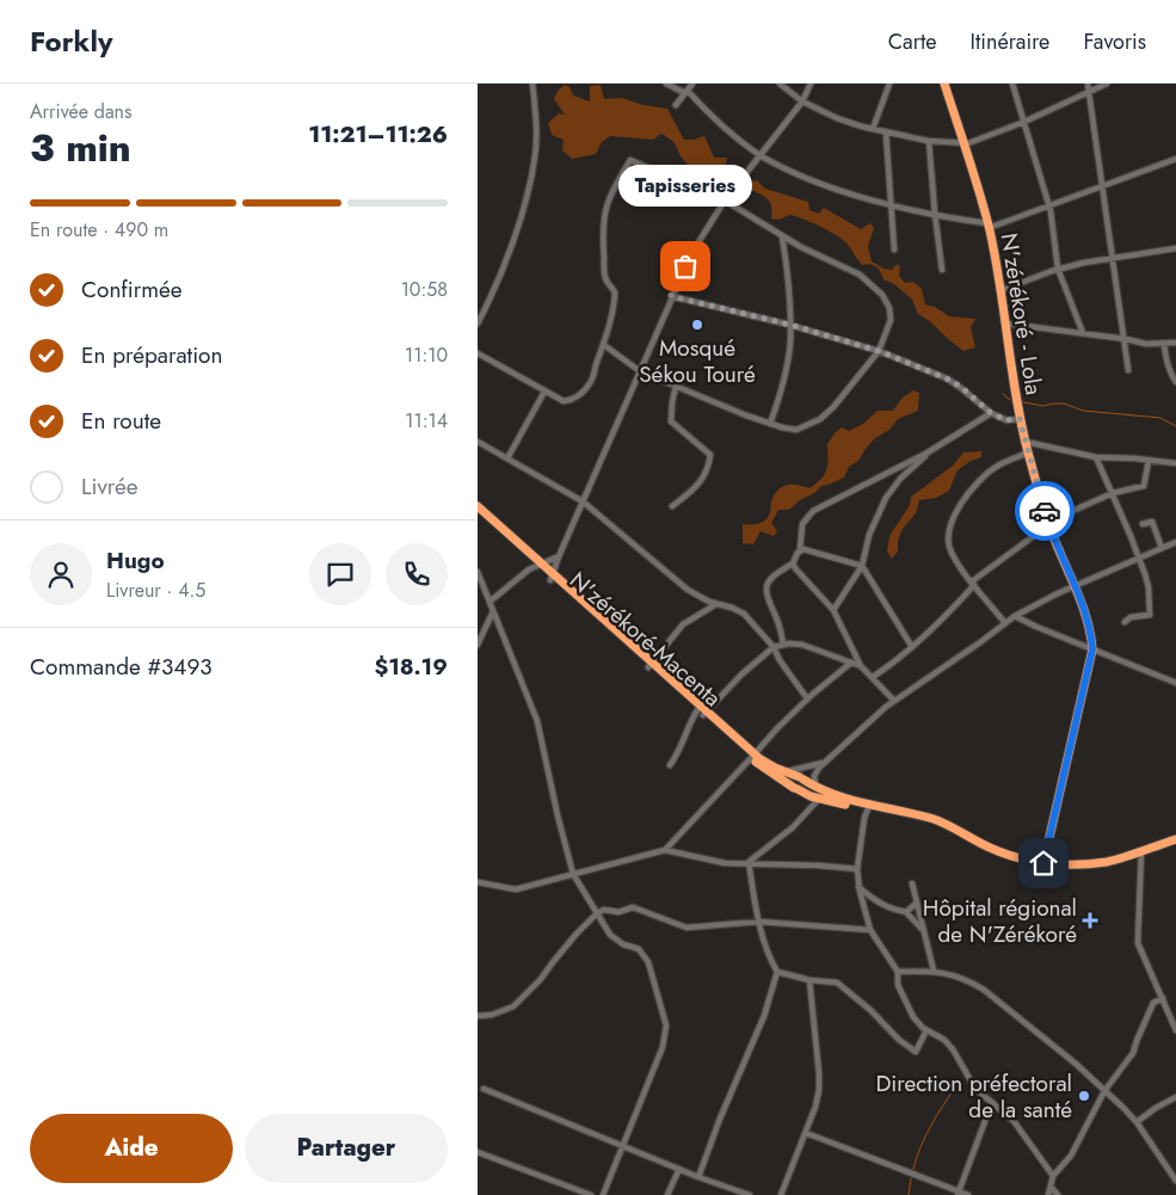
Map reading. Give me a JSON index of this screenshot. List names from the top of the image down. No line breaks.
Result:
{"streets":{"highway":["N'zérékoré - Lola"]},"places":{"other":["Tapisseries","Mosqué Sékou Touré","Direction préfectoral de la santé"],"health":["Hôpital régional de N'Zérékoré"]},"page":{"header":"Forkly","nav":["Carte","Itinéraire","Favoris"],"heading":["3 min","Arrivée dans","11:21–11:26"],"panel":["Hugo","Livreur · 4.5","Commande #3493","$18.19"],"bubble":"Tapisseries","bar":"En route · 490 m","list":[["Confirmée","10:58"],["En préparation","11:10"],["En route","11:14"],"Livrée"],"buttons":["Aide","Partager"]}}
